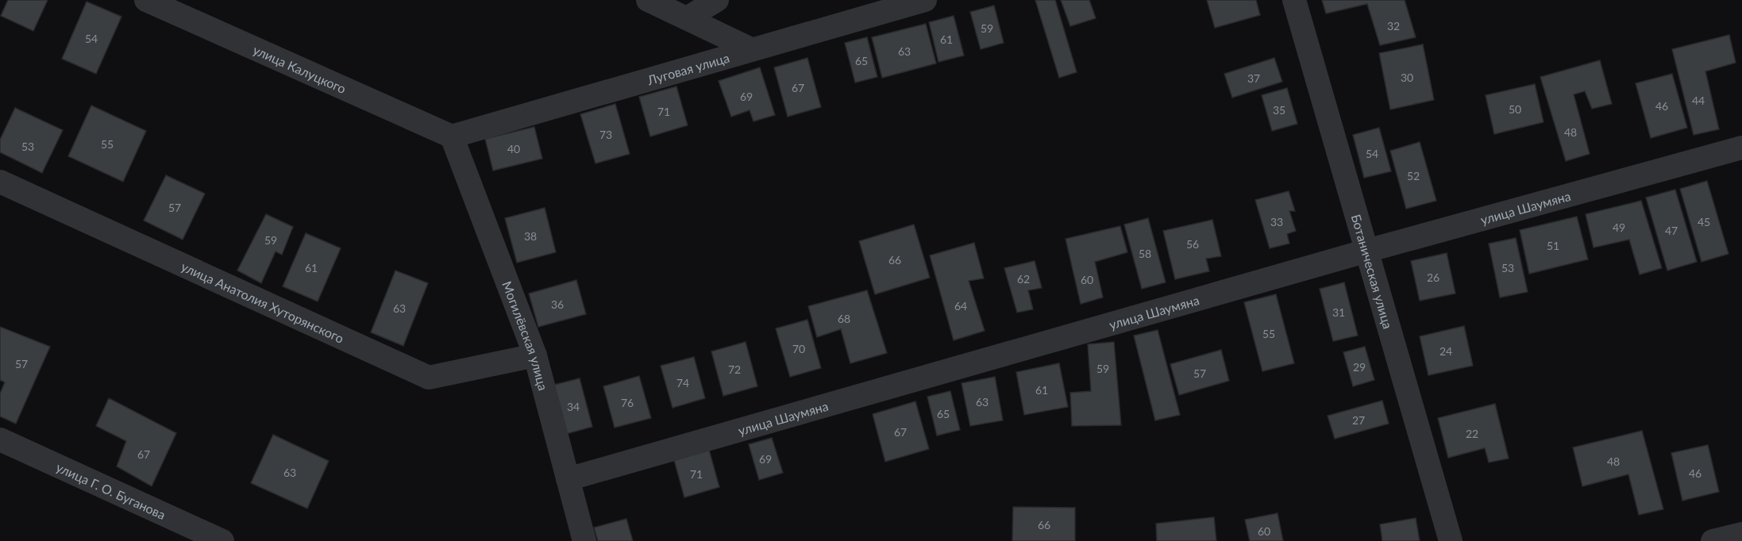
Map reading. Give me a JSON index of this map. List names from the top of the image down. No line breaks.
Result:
{"streets":{"street":["Луговая улица","улица Калуцкого","улица Шаумяна","Ботаническая улица","улица Анатолия Хуторянского","Могилёвская улица","улица Г. О. Буганова"]},"crossings":[["Луговая улица","улица Калуцкого"],["Луговая улица","Могилёвская улица"],["улица Калуцкого","Могилёвская улица"],["улица Шаумяна","Ботаническая улица"],["улица Шаумяна","Могилёвская улица"],["улица Анатолия Хуторянского","Могилёвская улица"]],"house_numbers":["32","59","54","61","63","65","30","37","67","69","44","46","50","35","71","48","73","55","53","40","54","52","57","33","45","49","47","38","59","56","51","58","66","61","53","26","62","60","36","64","63","31","68","55","70","24","57","29","59","72","57","74","61","63","76","34","65","27","67","22","67","69","48","63","46","71","66","60"]}
